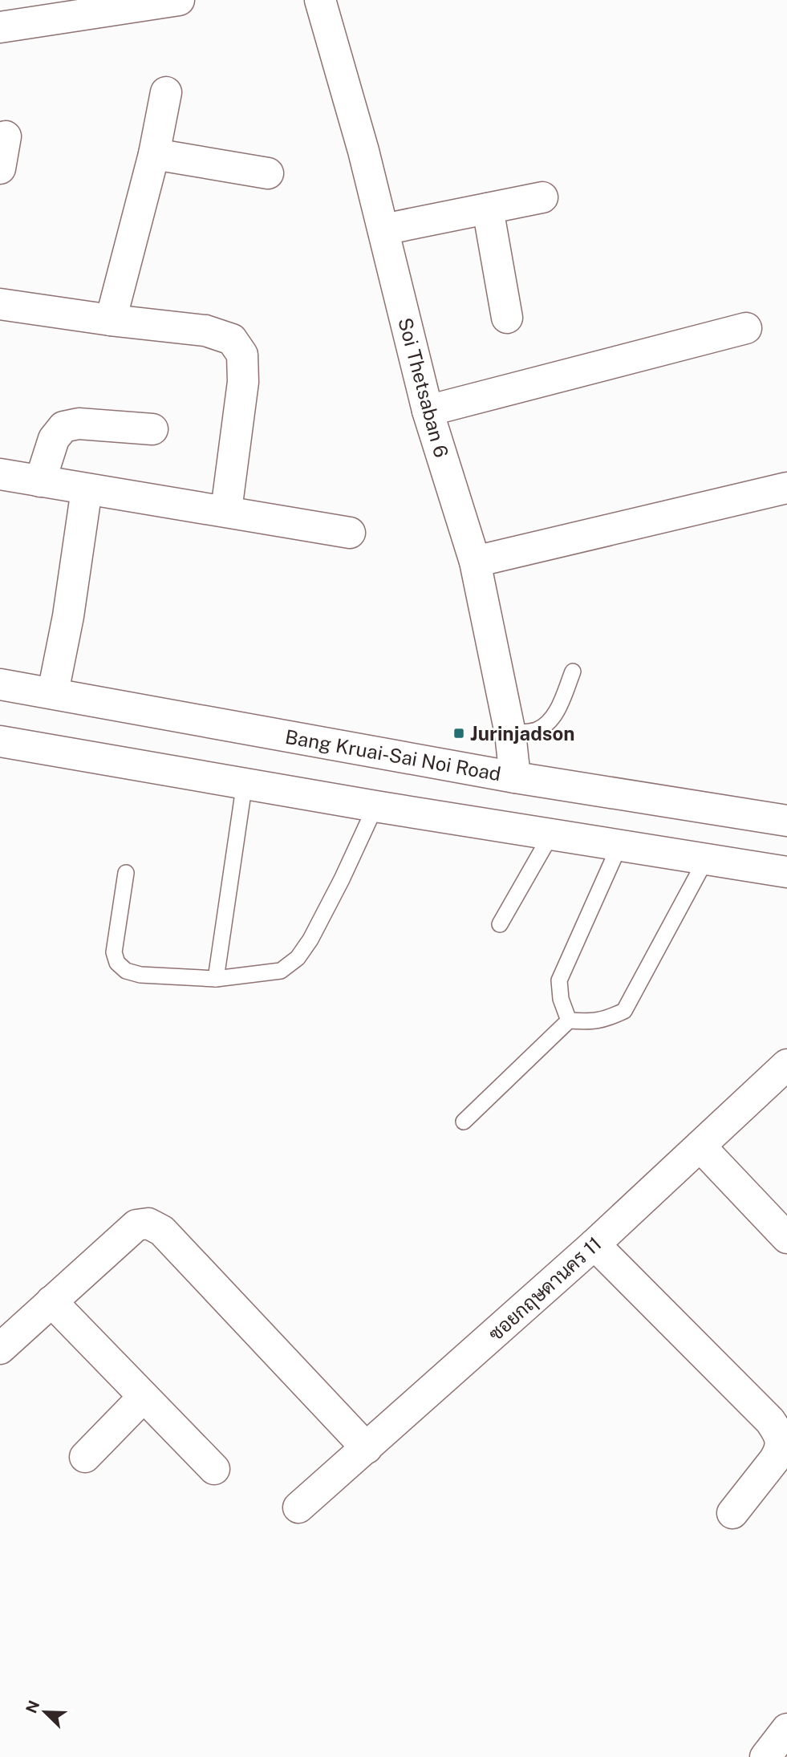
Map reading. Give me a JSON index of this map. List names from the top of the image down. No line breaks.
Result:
{"streets":{"street":["Soi Thetsaban 6","Bang Kruai-Sai Noi Road","ซอยกฤษดานคร 11"]},"crossings":[["Soi Thetsaban 6","Bang Kruai-Sai Noi Road"]],"places":{"transit":["Jurinjadson"]},"north":"top left"}
